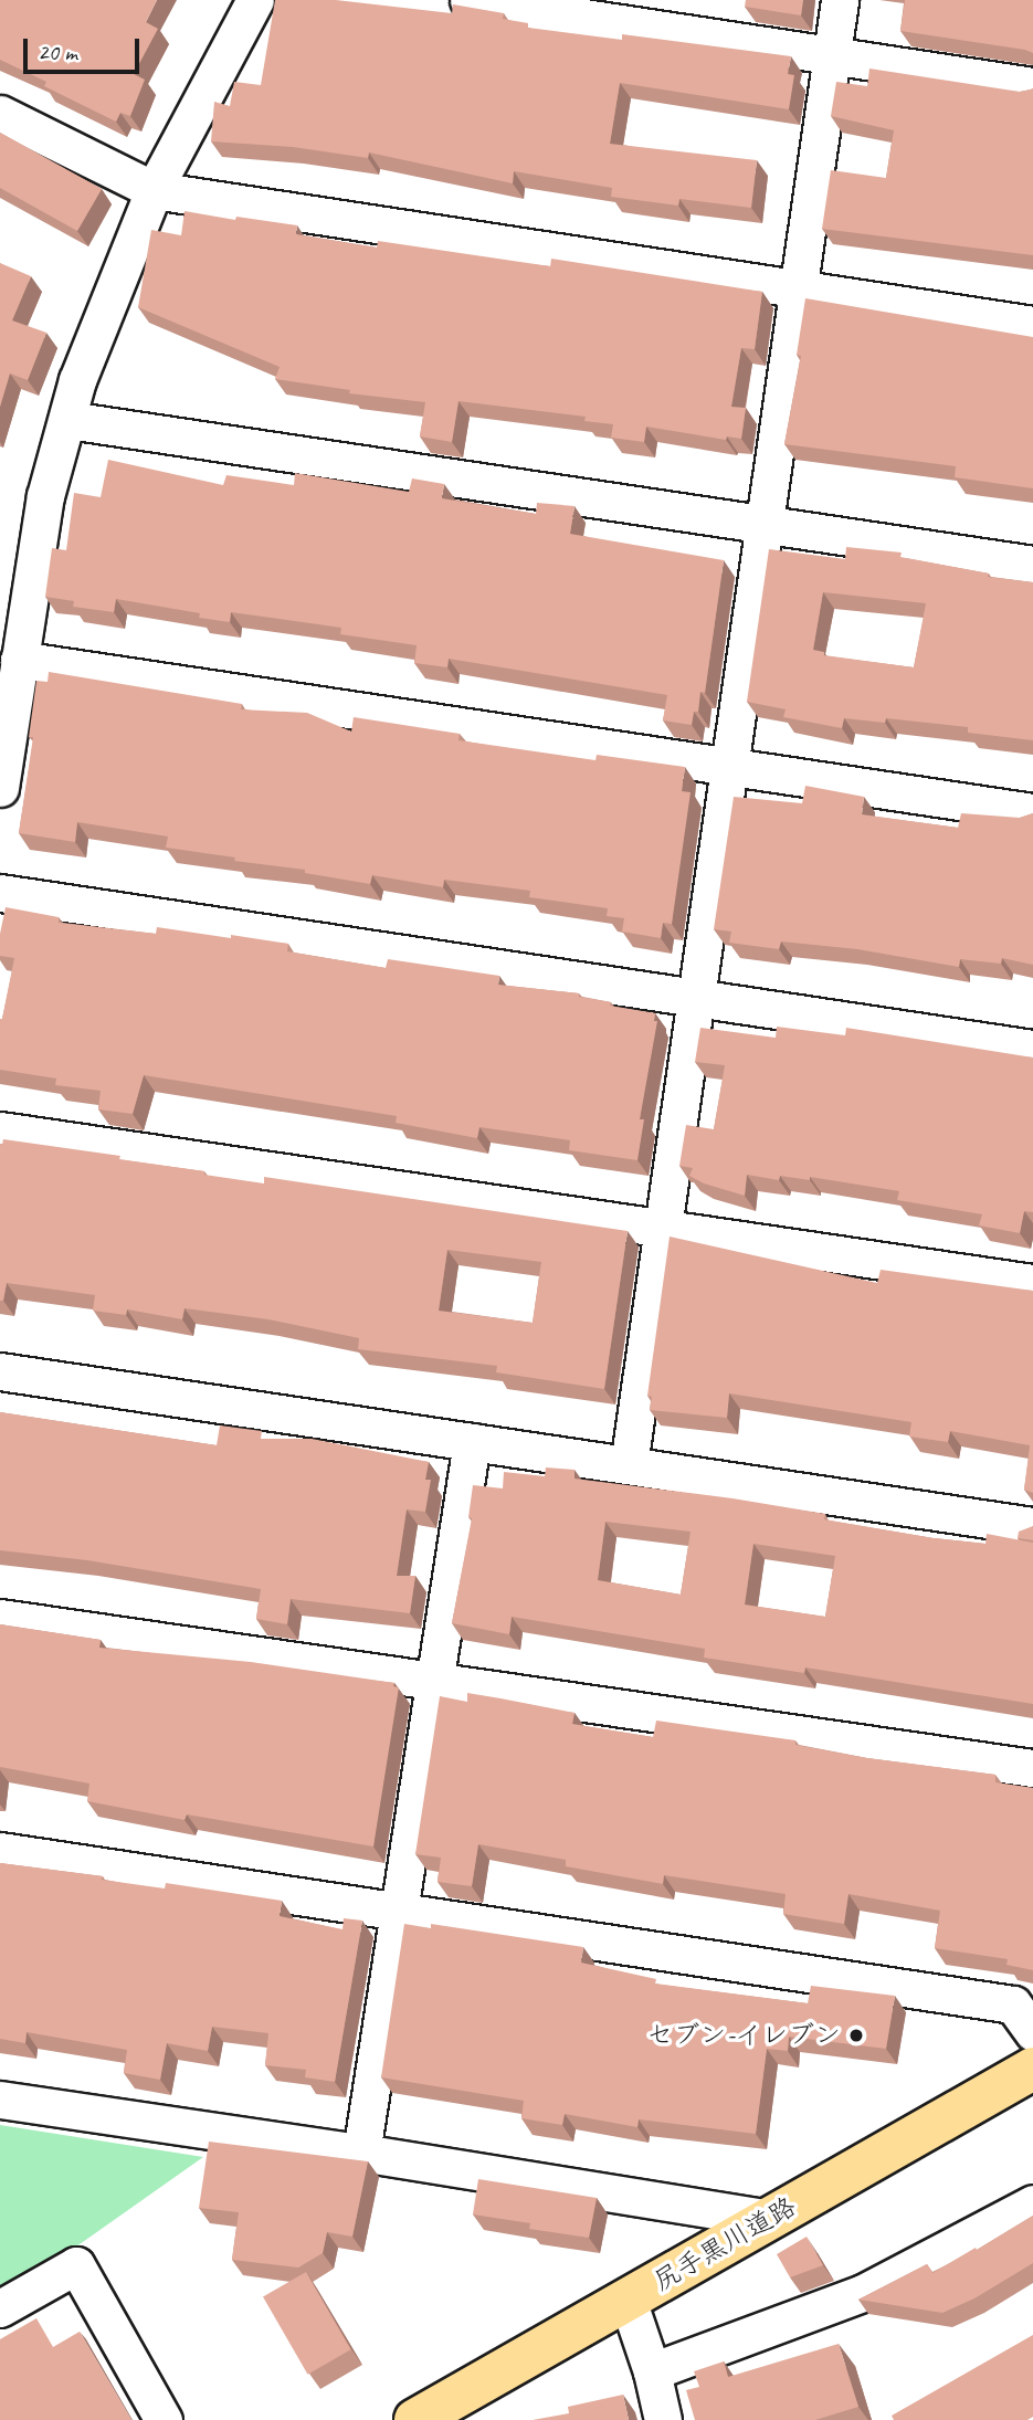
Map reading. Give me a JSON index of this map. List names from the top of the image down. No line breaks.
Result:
{"streets":{"main road":["尻手黒川道路"]},"places":["セブン-イレブン"],"scale_bar":"20 m"}
